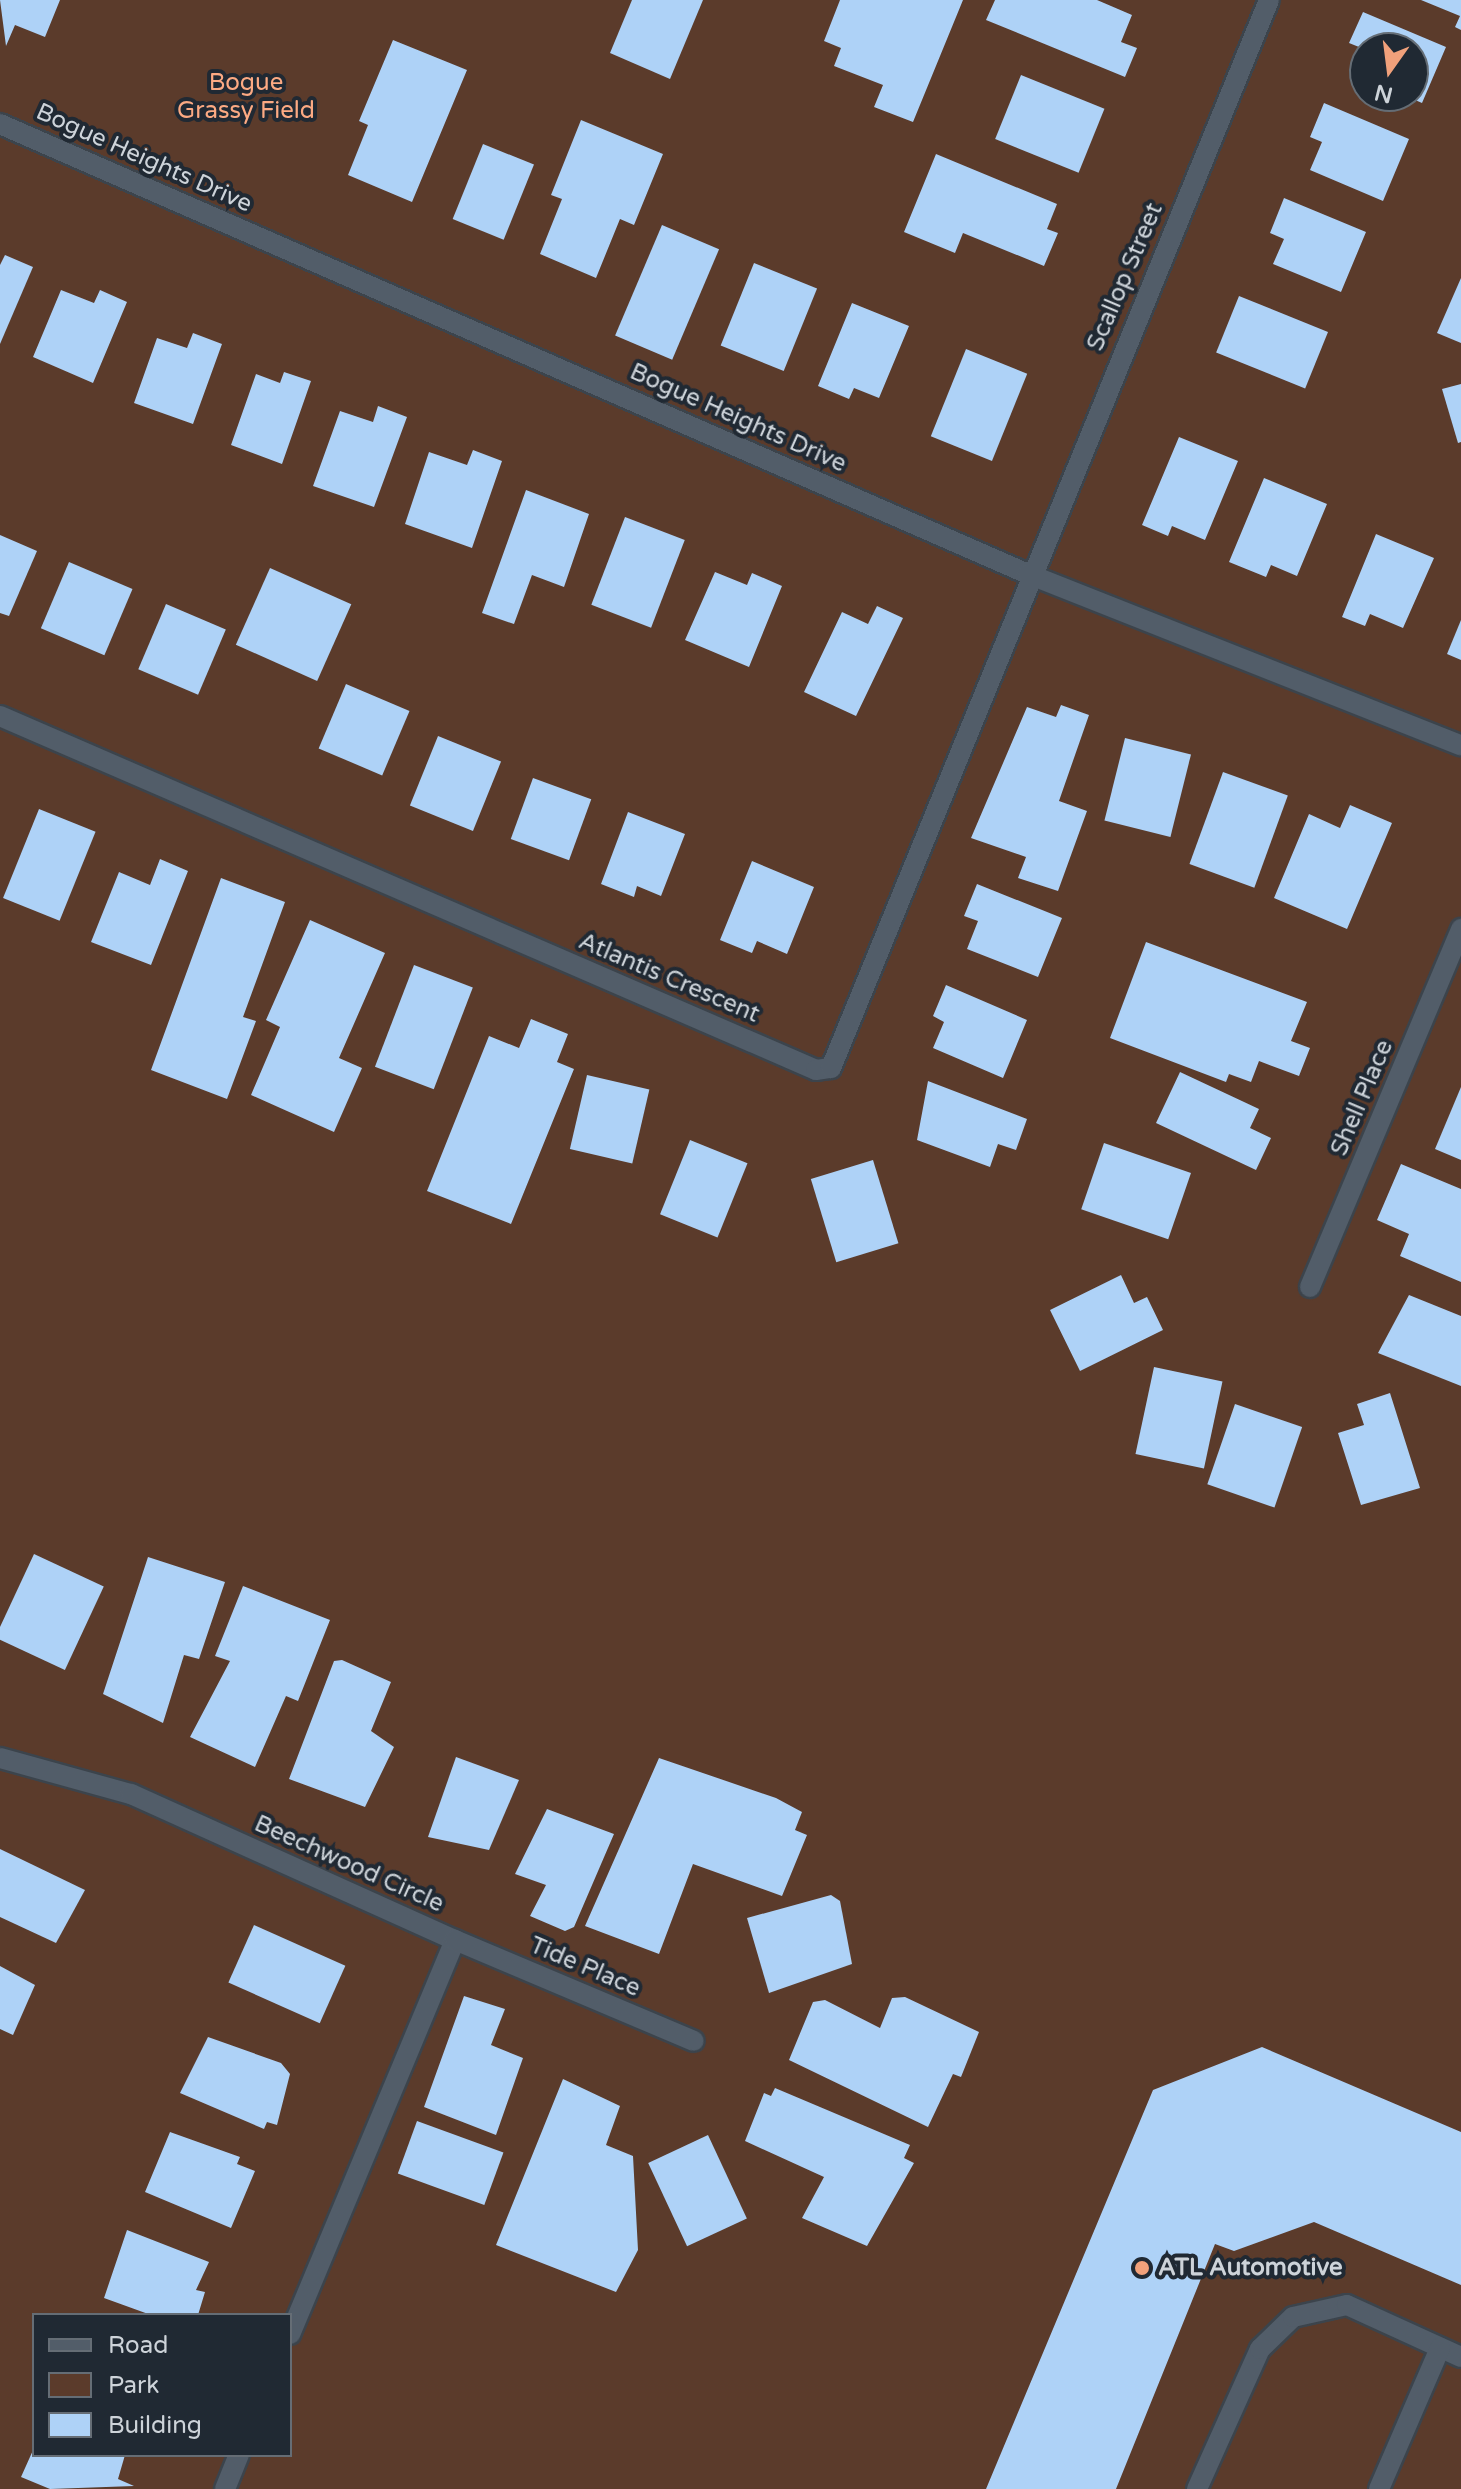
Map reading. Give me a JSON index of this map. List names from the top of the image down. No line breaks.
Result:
{"streets":{"street":["Bogue Heights Drive","Scallop Street","Atlantis Crescent","Shell Place","Beechwood Circle","Tide Place"]},"crossings":[["Bogue Heights Drive","Scallop Street"],["Bogue Heights Drive","Atlantis Crescent"],["Scallop Street","Atlantis Crescent"],["Beechwood Circle","Tide Place"]],"parks":["Bogue Grassy Field"],"places":["ATL Automotive"],"legend":["Road","Park","Building"],"north":"bottom"}
